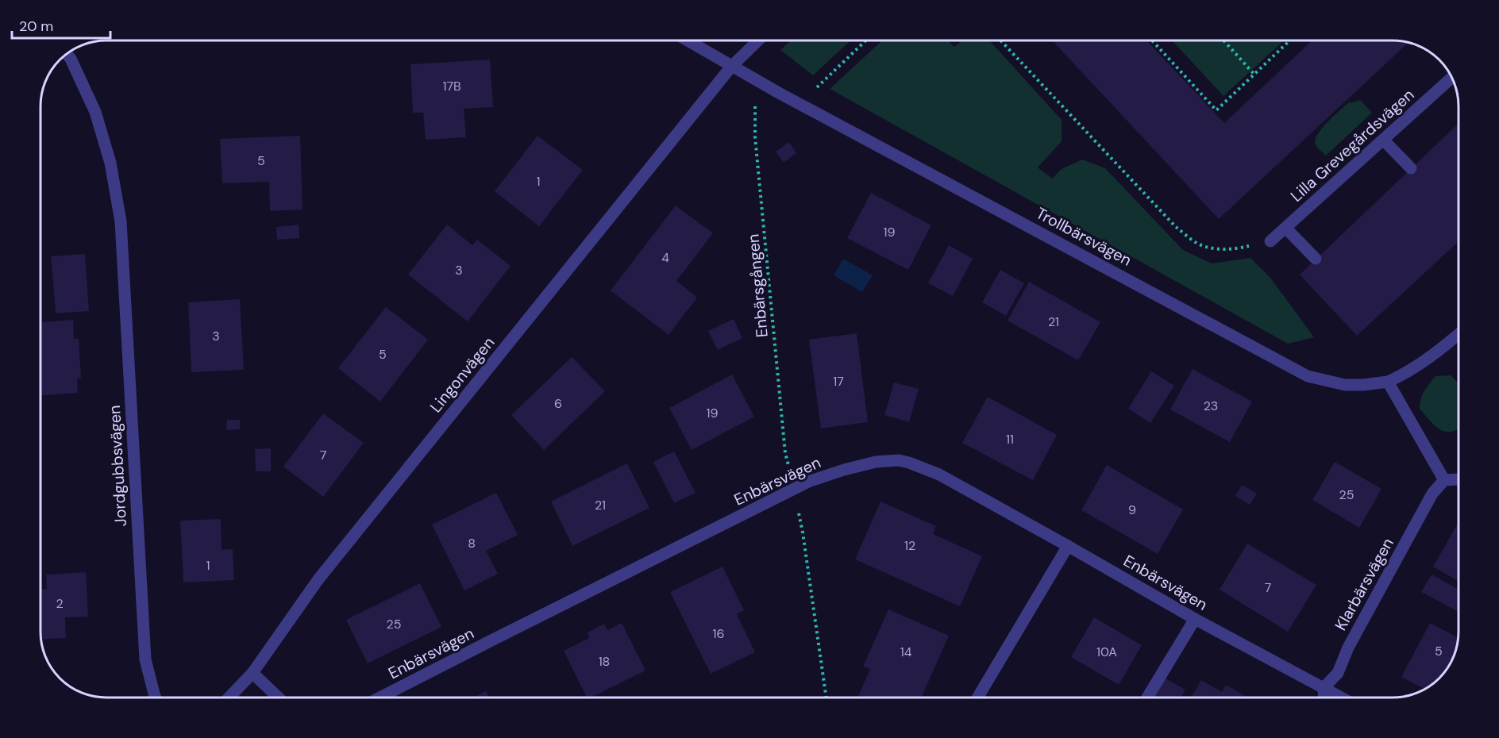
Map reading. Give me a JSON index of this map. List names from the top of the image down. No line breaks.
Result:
{"streets":{"street":["Lilla Grevegårdsvägen","Trollbärsvägen","Lingonvägen","Jordgubbsvägen","Enbärsvägen","Klarbärsvägen"],"path":["Enbärsgången"]},"crossings":[["Trollbärsvägen","Enbärsgången"],["Trollbärsvägen","Lingonvägen"],["Enbärsgången","Enbärsvägen"],["Enbärsvägen","Klarbärsvägen"]],"house_numbers":["17B","5","1","19","4","3","21","3","5","17","6","23","19","11","7","25","21","9","8","12","1","7","2","25","16","5","14","10A","18"],"scale_bar":"20 m"}
